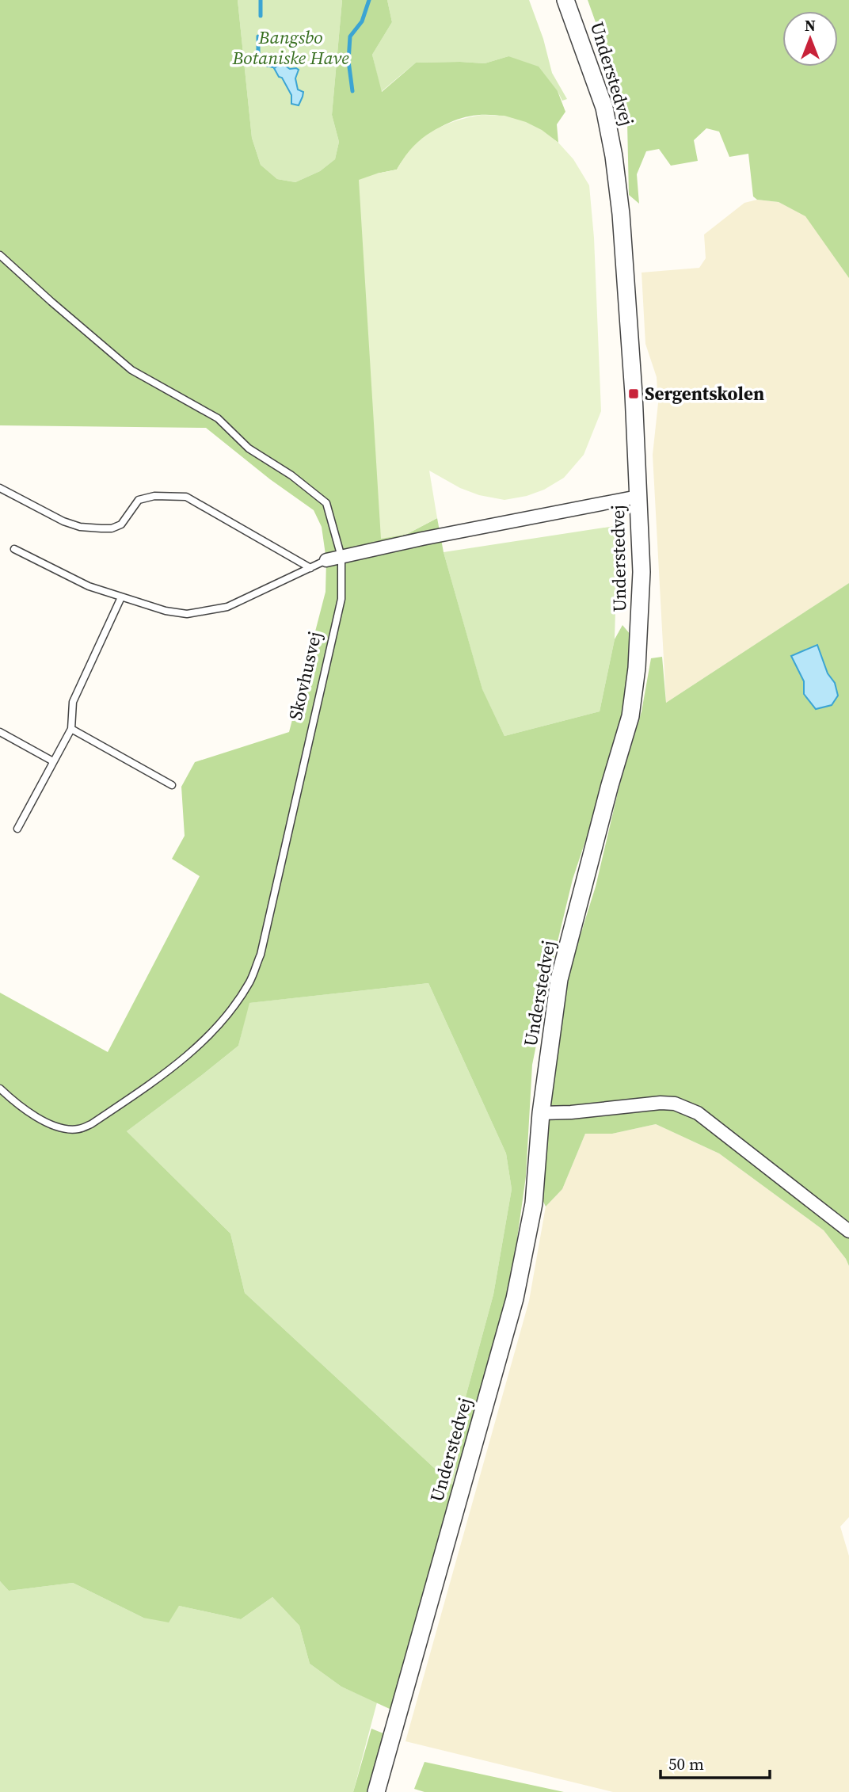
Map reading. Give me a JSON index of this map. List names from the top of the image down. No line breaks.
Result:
{"streets":{"street":["Understedvej"],"lane":["Skovhusvej"]},"parks":["Bangsbo Botaniske Have"],"places":{"transit":["Sergentskolen"]},"scale_bar":"50 m","north":"top"}
